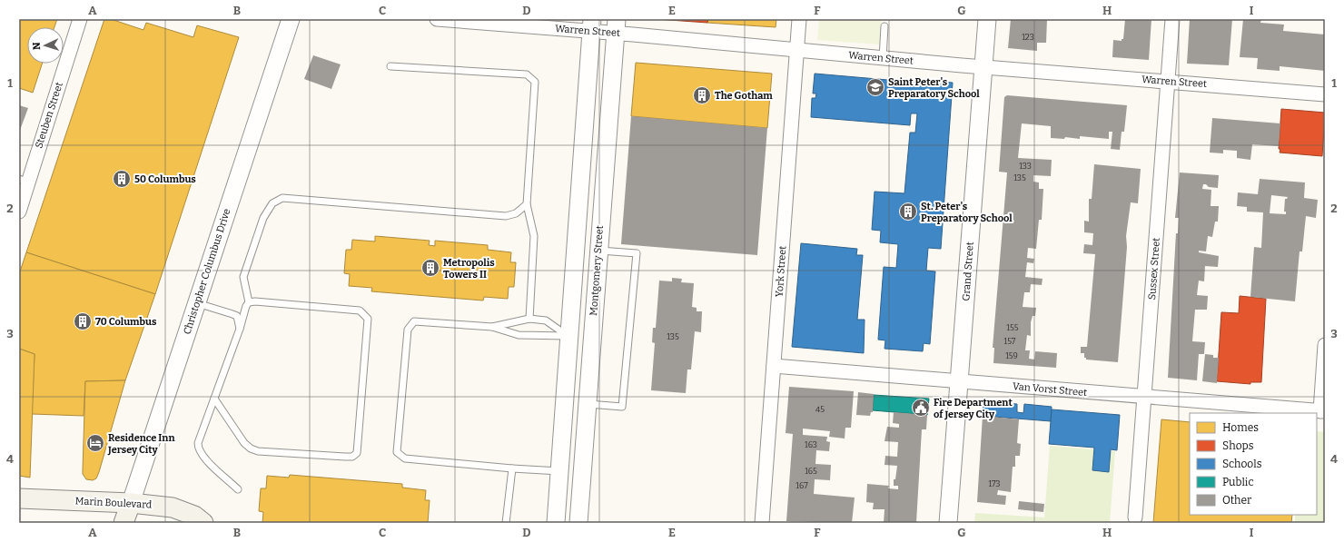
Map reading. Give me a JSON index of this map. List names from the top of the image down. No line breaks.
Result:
{"streets":{"main road":["Christopher Columbus Drive","Marin Boulevard"],"street":["Warren Street","Steuben Street","Sussex Street","Montgomery Street","York Street","Grand Street","Van Vorst Street"]},"crossings":[["Warren Street","Sussex Street"],["Warren Street","Montgomery Street"],["Warren Street","York Street"],["Warren Street","Grand Street"],["Sussex Street","Van Vorst Street"],["Christopher Columbus Drive","Marin Boulevard"],["York Street","Van Vorst Street"],["Grand Street","Van Vorst Street"]],"places":{"school or university":["Saint Peter's Preparatory School"],"building":["The Gotham","50 Columbus","St. Peter's Preparatory School","Metropolis Towers II","70 Columbus"],"public building":["Fire Department of Jersey City"],"hotel":["Residence Inn Jersey City"]},"house_numbers":["123","133","135","155","135","157","159","45","163","165","173","167"],"legend":["Homes","Shops","Schools","Public","Other"],"north":"left","grid":{"columns":["A","B","C","D","E","F","G","H","I"],"rows":["1","2","3","4"]}}
